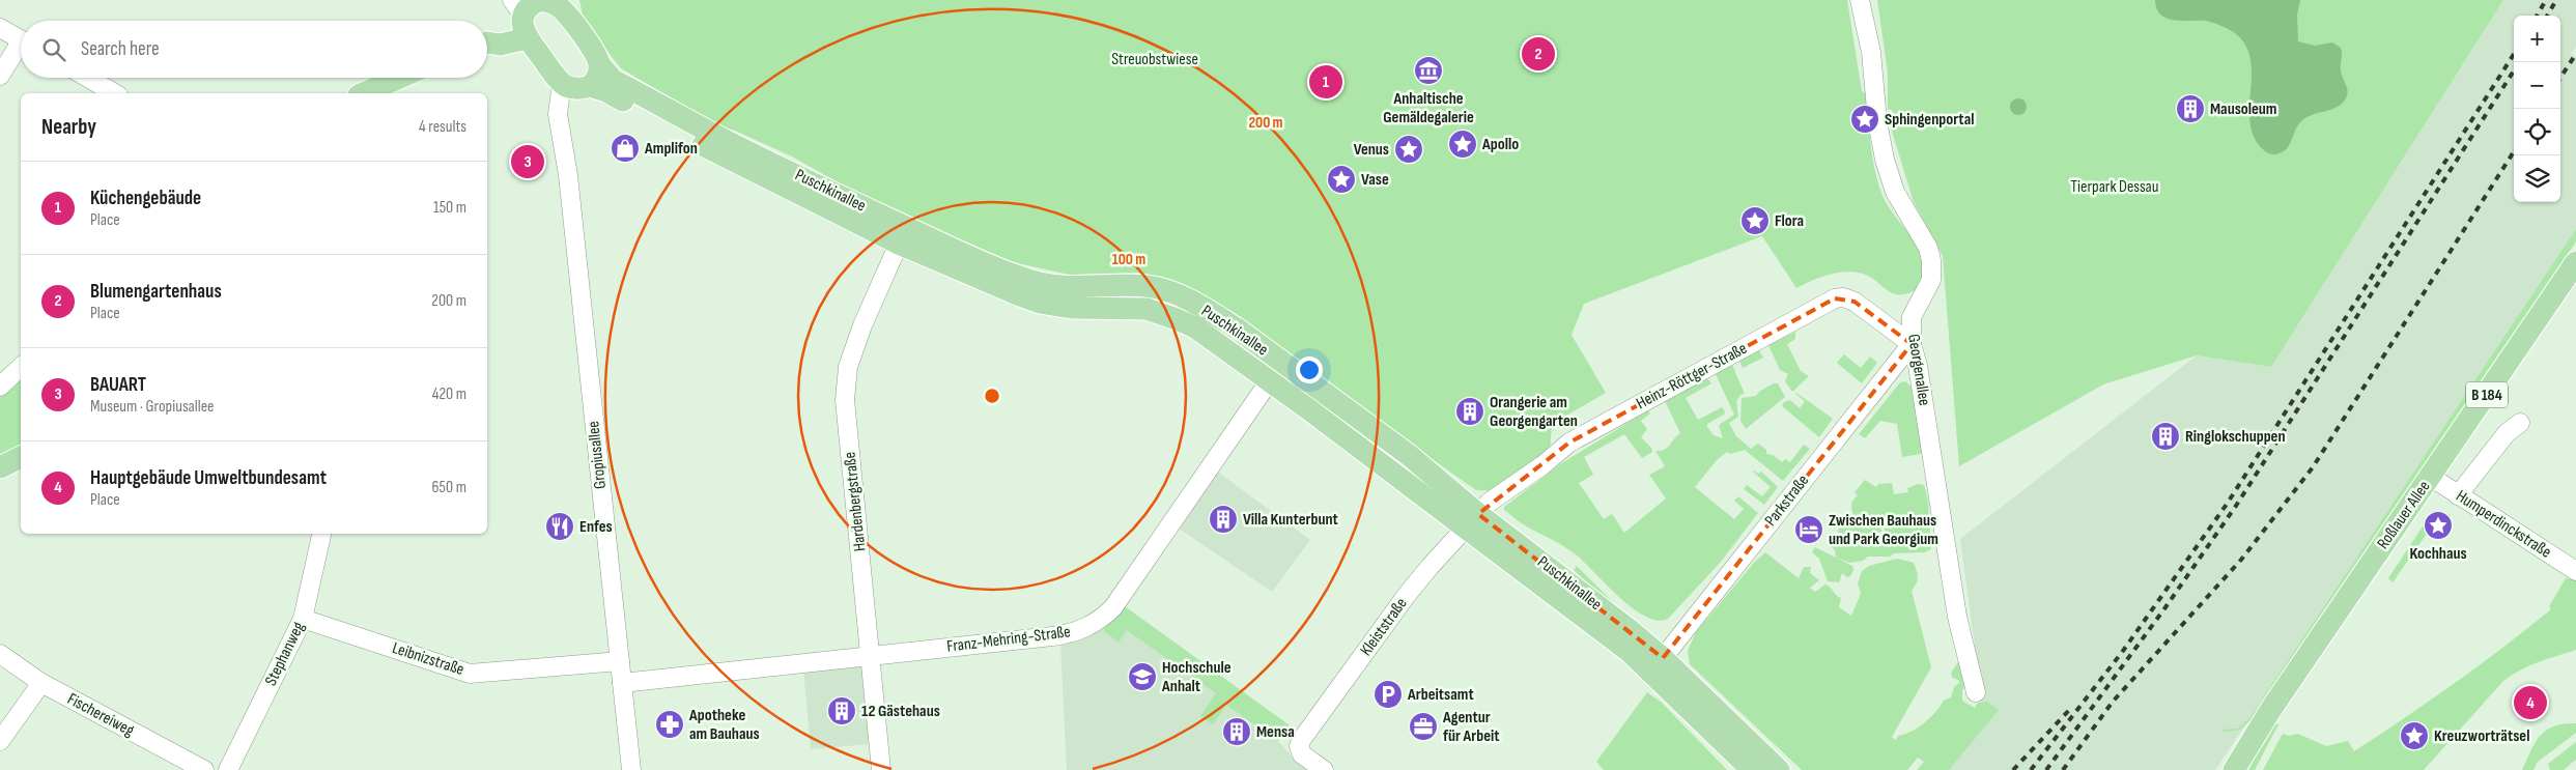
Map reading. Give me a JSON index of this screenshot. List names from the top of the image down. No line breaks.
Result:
{"streets":{"main road":["Puschkinallee","B 184","Roßlauer Allee"],"street":["Georgenallee","Heinz-Röttger-Straße","Gropiusallee","Parkstraße","Hardenbergstraße","Humperdinckstraße","Kleiststraße","Franz-Mehring-Straße","Stephanweg","Leibnizstraße","Fischereiweg"]},"crossings":[["Puschkinallee","Heinz-Röttger-Straße"],["Puschkinallee","Gropiusallee"],["Puschkinallee","Parkstraße"],["Puschkinallee","Hardenbergstraße"],["Puschkinallee","Kleiststraße"],["Puschkinallee","Franz-Mehring-Straße"],["Georgenallee","Heinz-Röttger-Straße"],["Georgenallee","Parkstraße"],["Heinz-Röttger-Straße","Parkstraße"],["Heinz-Röttger-Straße","Kleiststraße"],["Gropiusallee","Franz-Mehring-Straße"],["Gropiusallee","Leibnizstraße"],["Hardenbergstraße","Franz-Mehring-Straße"],["Roßlauer Allee","Humperdinckstraße"],["Stephanweg","Leibnizstraße"]],"parks":["Streuobstwiese","Tierpark Dessau"],"places":{"museum":["Anhaltische Gemäldegalerie"],"building":["Mausoleum","Orangerie am Georgengarten","Ringlokschuppen","Villa Kunterbunt","12 Gästehaus","Mensa"],"place":["Sphingenportal","Apollo","Venus","Vase","Flora","Kochhaus","Kreuzworträtsel"],"shop":["Amplifon"],"restaurant":["Enfes"],"hotel":["Zwischen Bauhaus und Park Georgium"],"school or university":["Hochschule Anhalt"],"parking":["Arbeitsamt"],"pharmacy":["Apotheke am Bauhaus"],"office":["Agentur für Arbeit"]},"page":{"map_buttons":["+","−"],"search":"Search here","pins":["2","1","3","4"],"heading":["Nearby","4 results"],"list":[{"mark":"1","name":"Küchengebäude","note":"Place","value":"150 m"},{"mark":"2","name":"Blumengartenhaus","note":"Place","value":"200 m"},{"mark":"3","name":"BAUART","note":"Museum · Gropiusallee","value":"420 m"},{"mark":"4","name":"Hauptgebäude Umweltbundesamt","note":"Place","value":"650 m"}]},"rings":["200 m","100 m"]}
